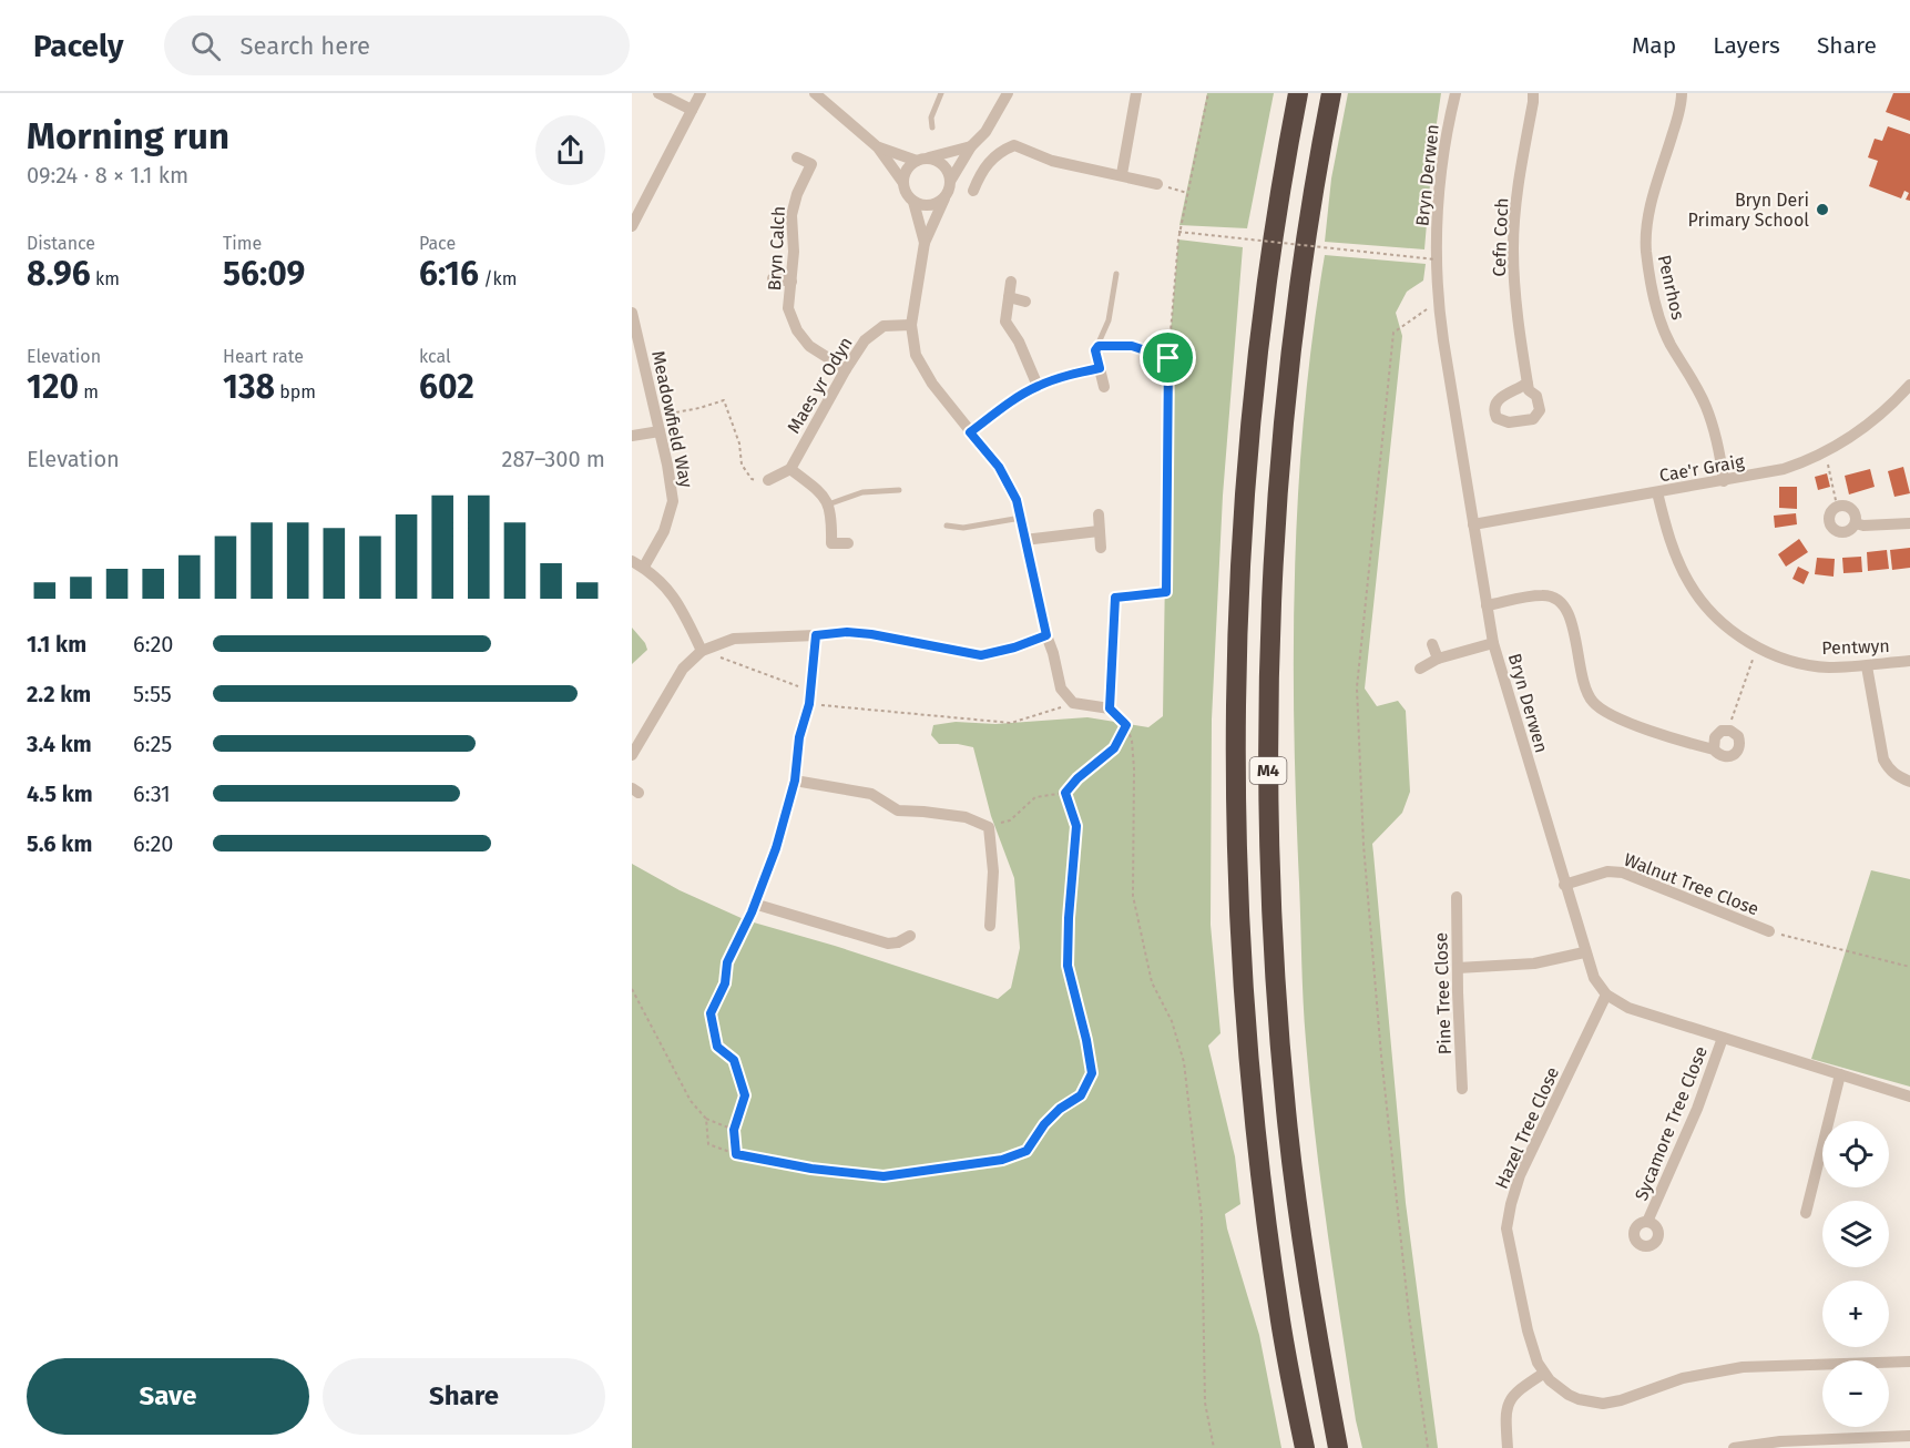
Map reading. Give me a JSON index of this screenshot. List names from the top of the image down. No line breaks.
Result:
{"streets":{"highway":["M4"],"street":["Bryn Derwen","Cefn Coch","Bryn Calch","Penrhos","Maes yr Odyn","Meadowfield Way","Cae'r Graig","Pentwyn","Walnut Tree Close","Pine Tree Close","Sycamore Tree Close","Hazel Tree Close"]},"crossings":[["Bryn Derwen","Cae'r Graig"],["Bryn Derwen","Walnut Tree Close"],["Bryn Derwen","Hazel Tree Close"],["Bryn Calch","Maes yr Odyn"],["Penrhos","Cae'r Graig"],["Cae'r Graig","Pentwyn"]],"places":["Bryn Deri Primary School"],"page":{"header":"Pacely","search":"Search here","nav":["Map","Layers","Share"],"heading":["Morning run","09:24 · 8 × 1.1 km"],"stats":[["Distance","8.96 km"],["Time","56:09"],["Pace","6:16 /km"],["Elevation","120 m"],["Heart rate","138 bpm"],["kcal","602"]],"chart":["Elevation","287–300 m"],"list":[{"name":"1.1 km","note":"6:20"},{"name":"2.2 km","note":"5:55"},{"name":"3.4 km","note":"6:25"},{"name":"4.5 km","note":"6:31"},{"name":"5.6 km","note":"6:20"}],"map_buttons":["+","−"],"buttons":["Save","Share"]}}
